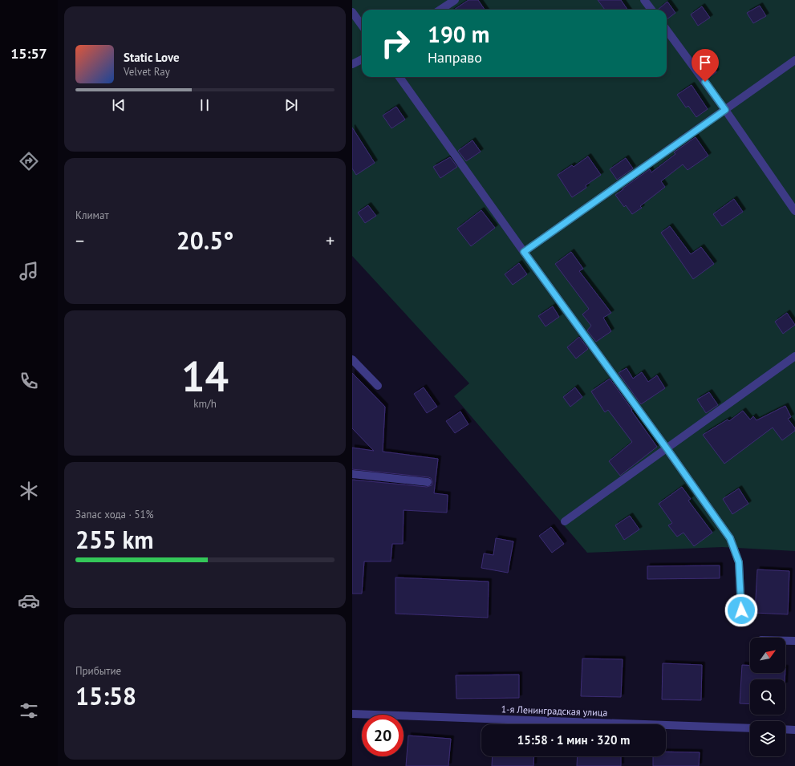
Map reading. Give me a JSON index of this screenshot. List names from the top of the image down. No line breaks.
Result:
{"streets":{"street":["1-я Ленинградская улица"]},"north":"top right","page":{"tabs":"15:57","turn":["190 m","Направо"],"song":["Static Love","Velvet Ray"],"tile":["Климат",["14","km/h"],["Запас хода · 51%","255 km"],["Прибытие","15:58"]],"heat":["−","20.5°","+"],"limit":"20","trip":"15:58 · 1 мин · 320 m"}}
